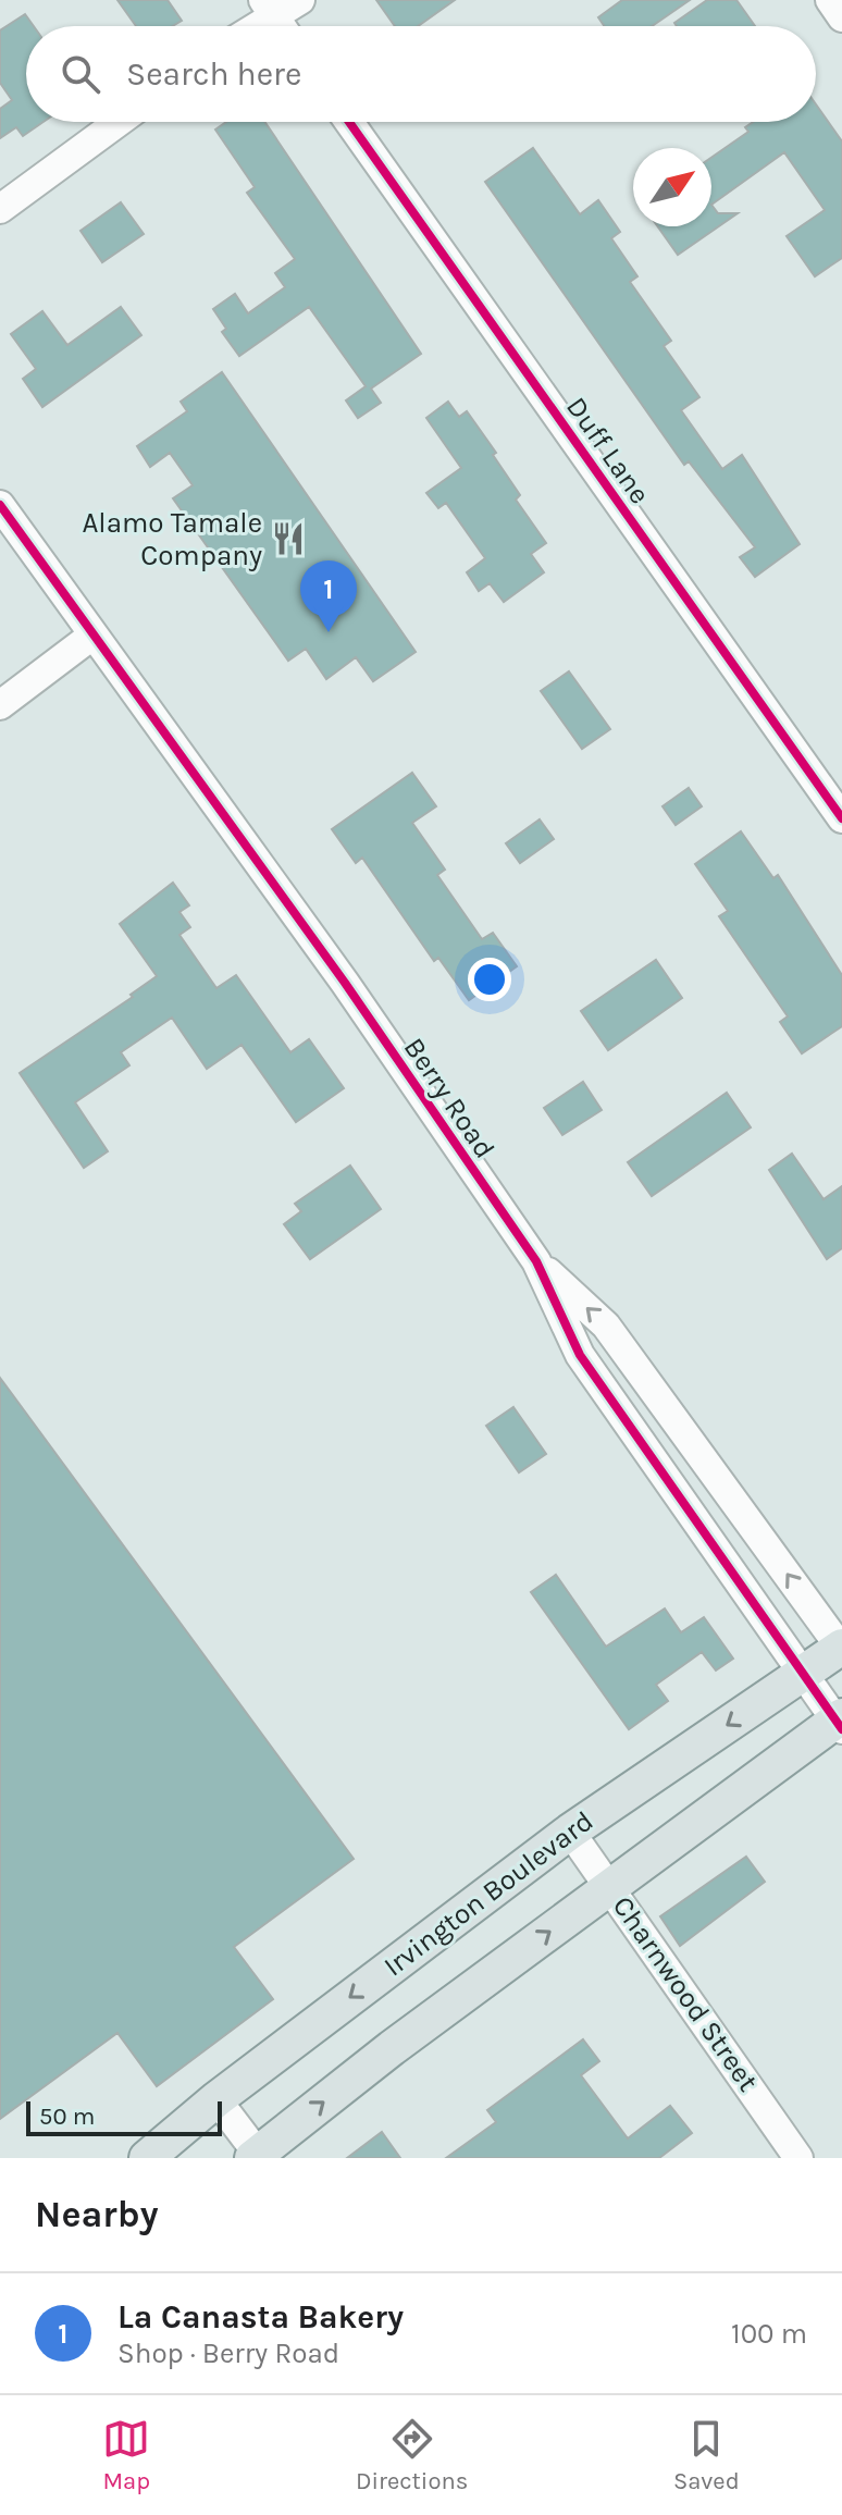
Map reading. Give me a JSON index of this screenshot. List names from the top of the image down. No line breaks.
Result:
{"streets":{"main road":["Irvington Boulevard"],"street":["Duff Lane","Berry Road","Charnwood Street"]},"crossings":[["Berry Road","Irvington Boulevard"],["Irvington Boulevard","Charnwood Street"]],"places":{"restaurant":["Alamo Tamale Company"]},"scale_bar":"50 m","north":"top right","page":{"search":"Search here","pins":"1","scale":"50 m","heading":"Nearby","list":[{"mark":"1","name":"La Canasta Bakery","note":"Shop · Berry Road","value":"100 m"}],"nav":["Map","Directions","Saved"]}}
